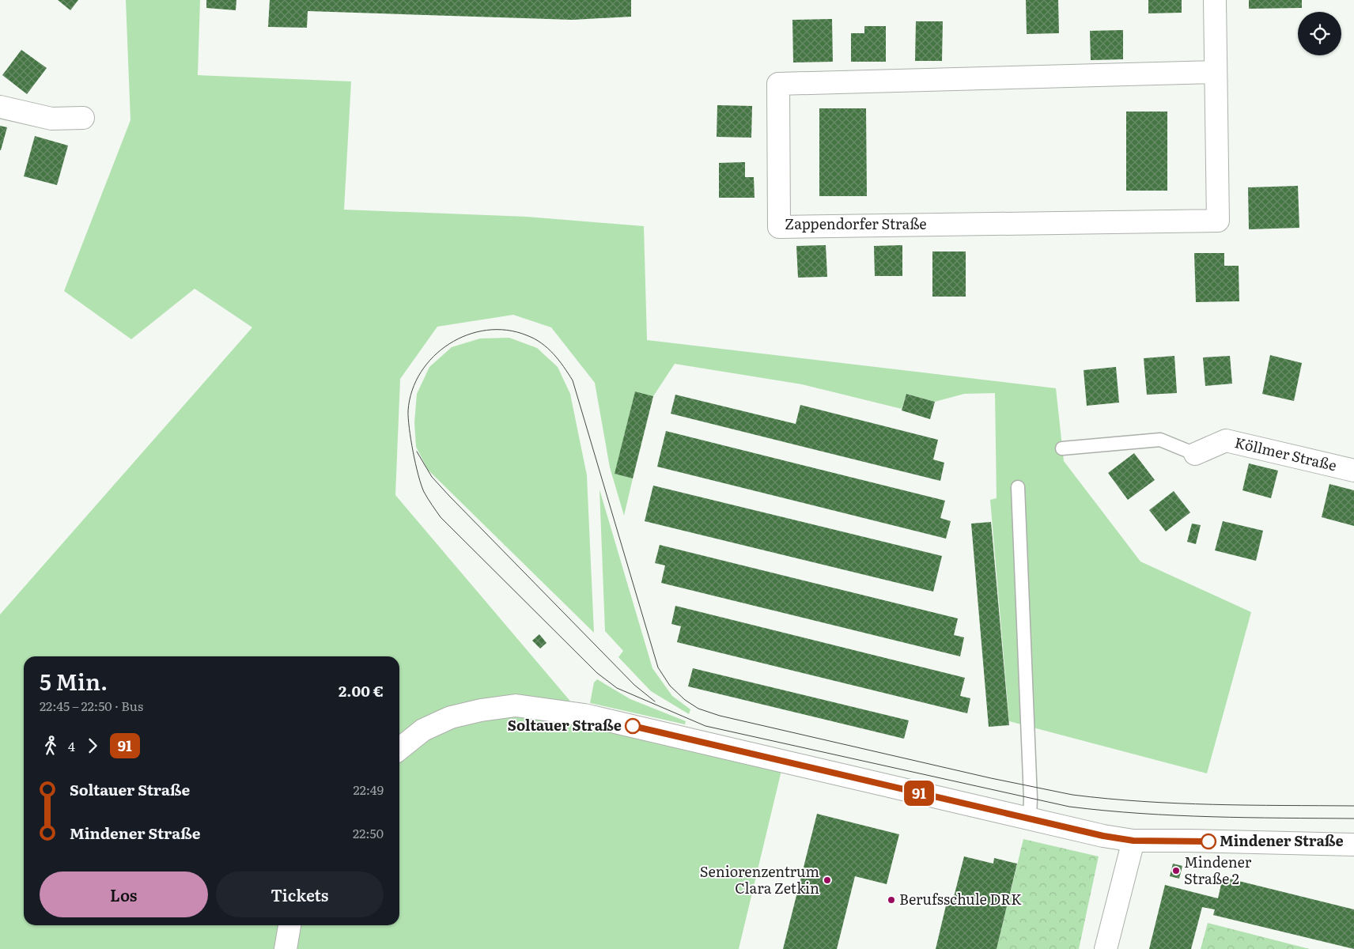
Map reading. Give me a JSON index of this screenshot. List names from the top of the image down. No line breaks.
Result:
{"streets":{"street":["Zappendorfer Straße","Köllmer Straße"]},"places":["Soltauer Straße","Mindener Straße","Mindener Straße 2","Seniorenzentrum Clara Zetkin","Berufsschule DRK"],"lines":["bus line 91"],"page":{"on_map":"91","heading":["5 Min.","22:45 – 22:50 · Bus","2.00 €"],"legs":["4","91"],"list":[{"name":"Soltauer Straße","value":"22:49"},{"name":"Mindener Straße","value":"22:50"}],"buttons":["Los","Tickets"]}}
